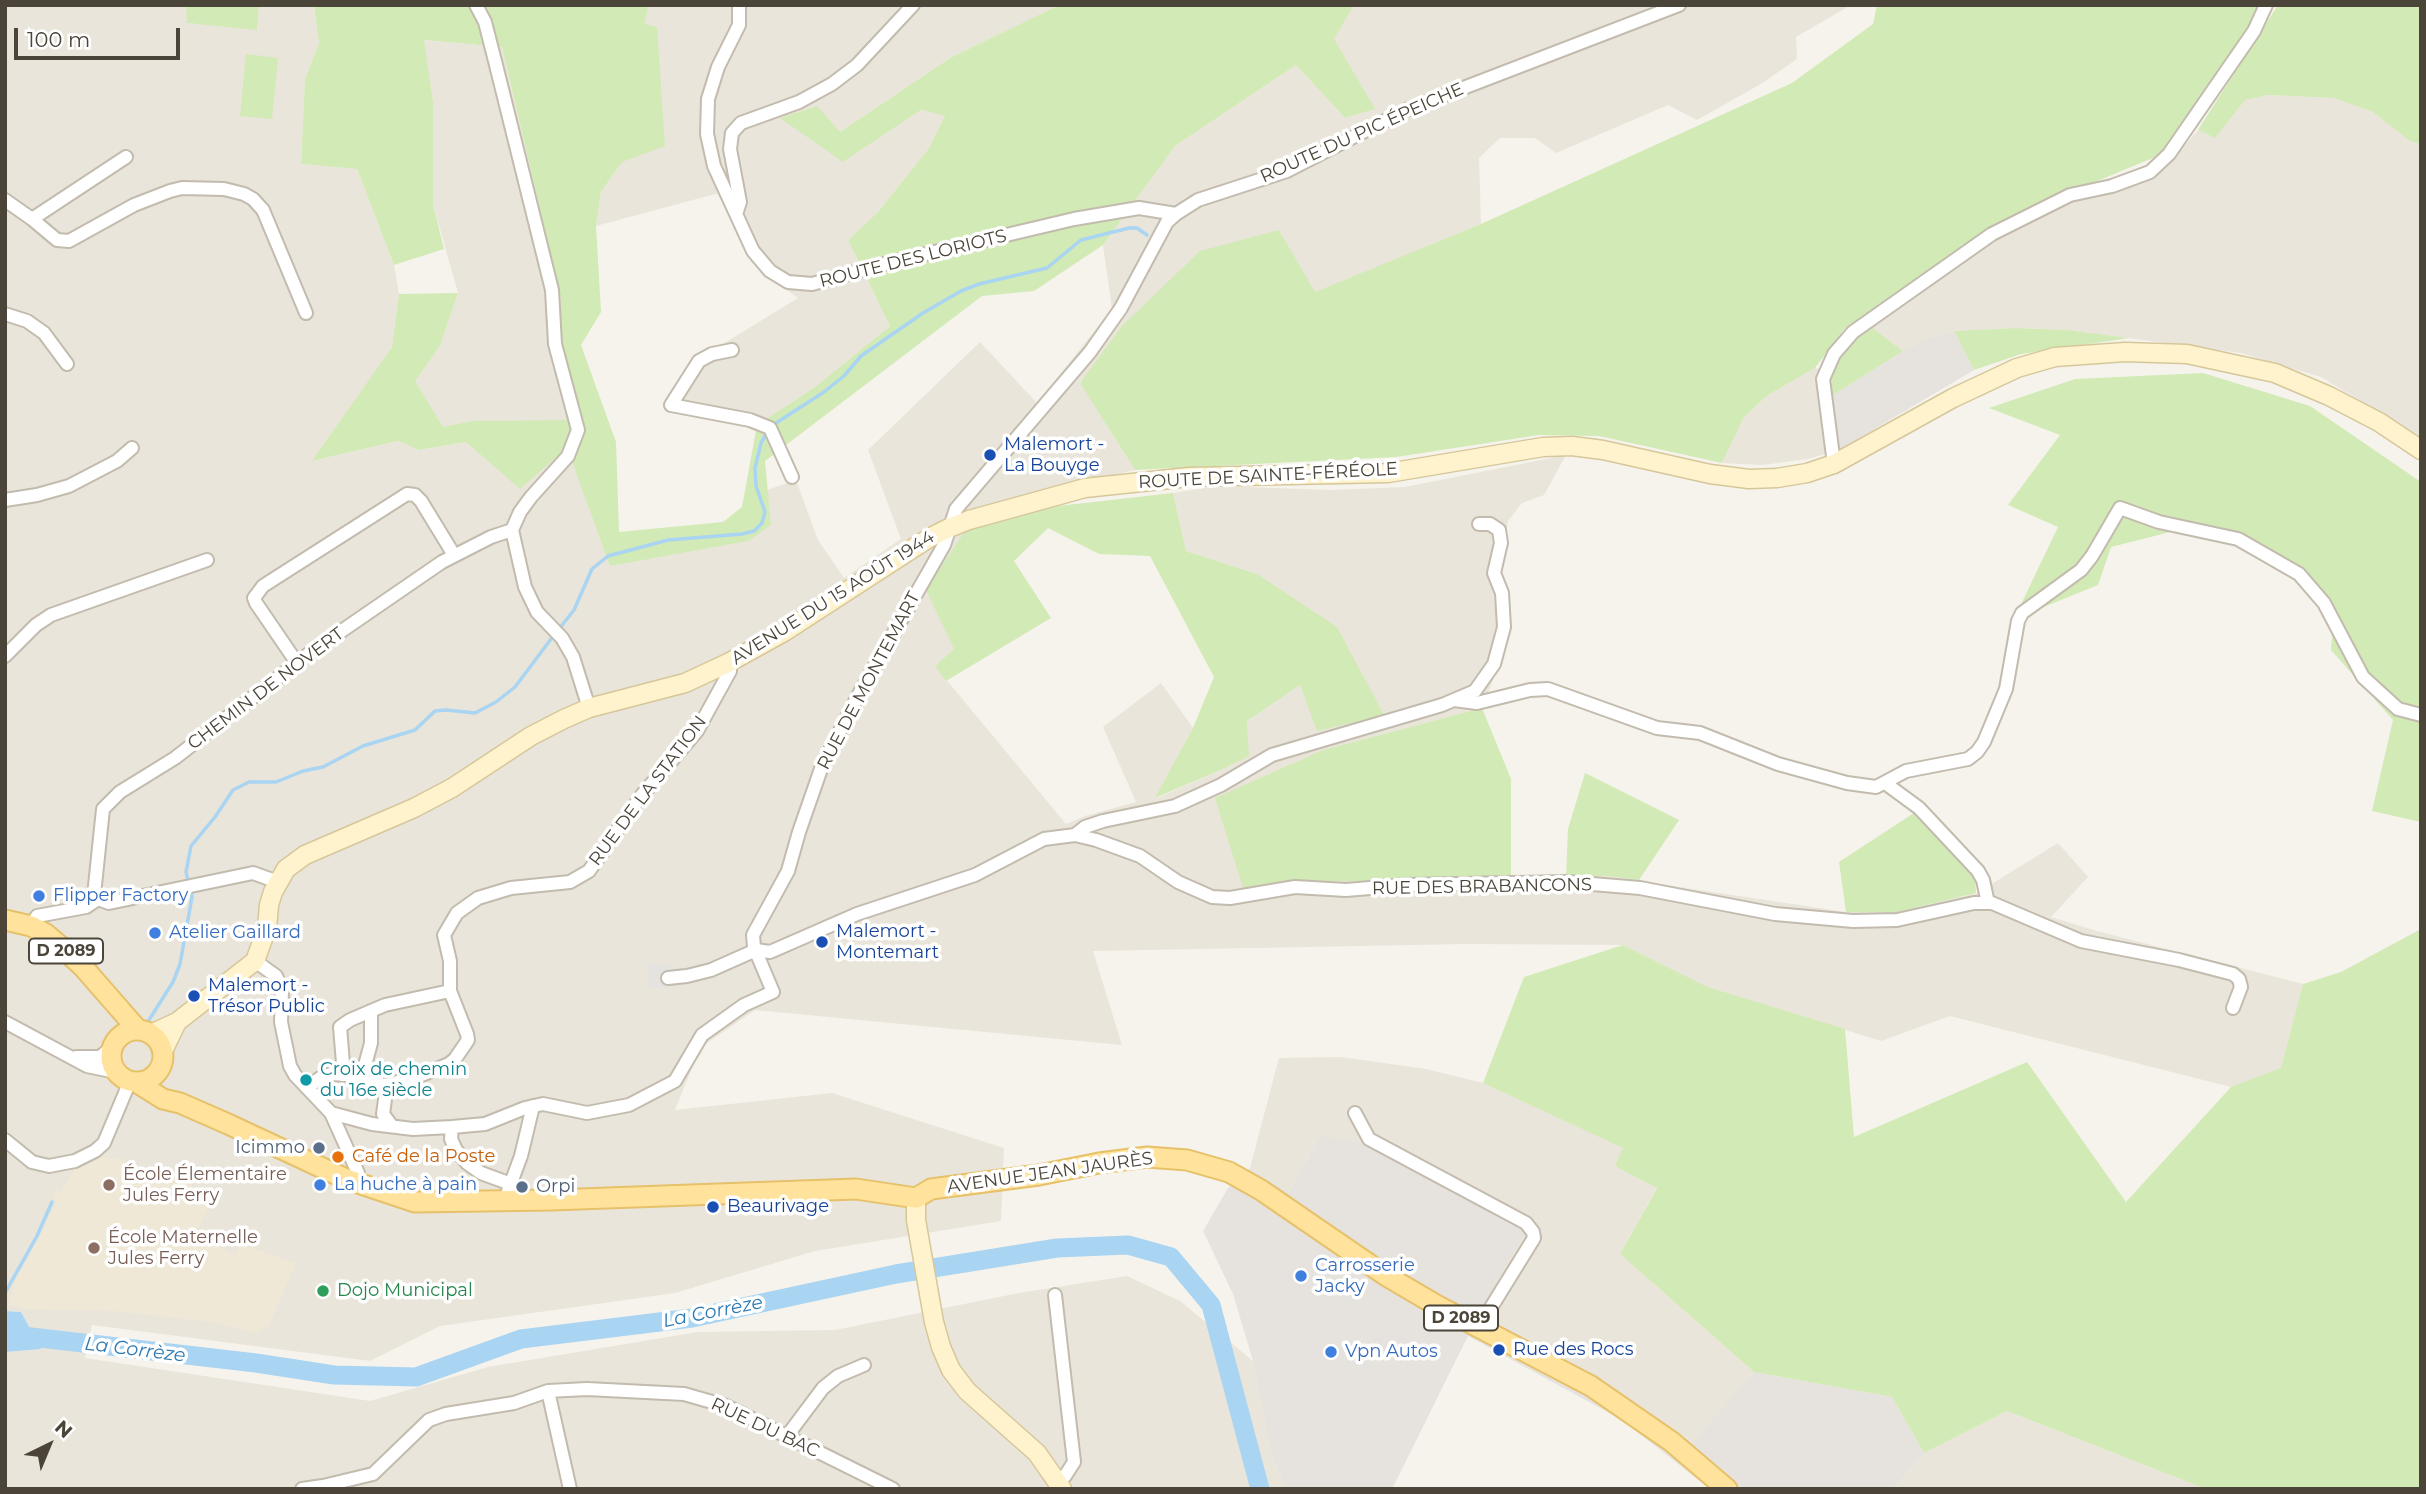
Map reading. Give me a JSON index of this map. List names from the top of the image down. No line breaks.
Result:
{"streets":{"main road":["ROUTE DE SAINTE-FÉRÉOLE","AVENUE DU 15 AOÛT 1944","D 2089","AVENUE JEAN JAURÈS"],"street":["ROUTE DU PIC ÉPEICHE","ROUTE DES LORIOTS","RUE DE MONTEMART","CHEMIN DE NOVERT","RUE DE LA STATION","RUE DES BRABANCONS","RUE DU BAC"]},"crossings":[["ROUTE DU PIC ÉPEICHE","ROUTE DES LORIOTS"],["ROUTE DU PIC ÉPEICHE","ROUTE DE SAINTE-FÉRÉOLE"],["ROUTE DU PIC ÉPEICHE","AVENUE DU 15 AOÛT 1944"],["ROUTE DU PIC ÉPEICHE","RUE DE MONTEMART"],["ROUTE DE SAINTE-FÉRÉOLE","AVENUE DU 15 AOÛT 1944"],["ROUTE DE SAINTE-FÉRÉOLE","RUE DE MONTEMART"],["AVENUE DU 15 AOÛT 1944","RUE DE MONTEMART"],["AVENUE DU 15 AOÛT 1944","RUE DE LA STATION"],["RUE DE MONTEMART","RUE DES BRABANCONS"],["D 2089","AVENUE JEAN JAURÈS"]],"water":["La Corrèze"],"places":["Malemort - La Bouyge","Flipper Factory","Atelier Gaillard","Malemort - Montemart","Malemort - Trésor Public","Croix de chemin du 16e siècle","Icimmo","Café de la Poste","École Élementaire Jules Ferry","La huche à pain","Orpi","Beaurivage","École Maternelle Jules Ferry","Carrosserie Jacky","Dojo Municipal","Rue des Rocs","Vpn Autos"],"scale_bar":"100 m","north":"top right"}
